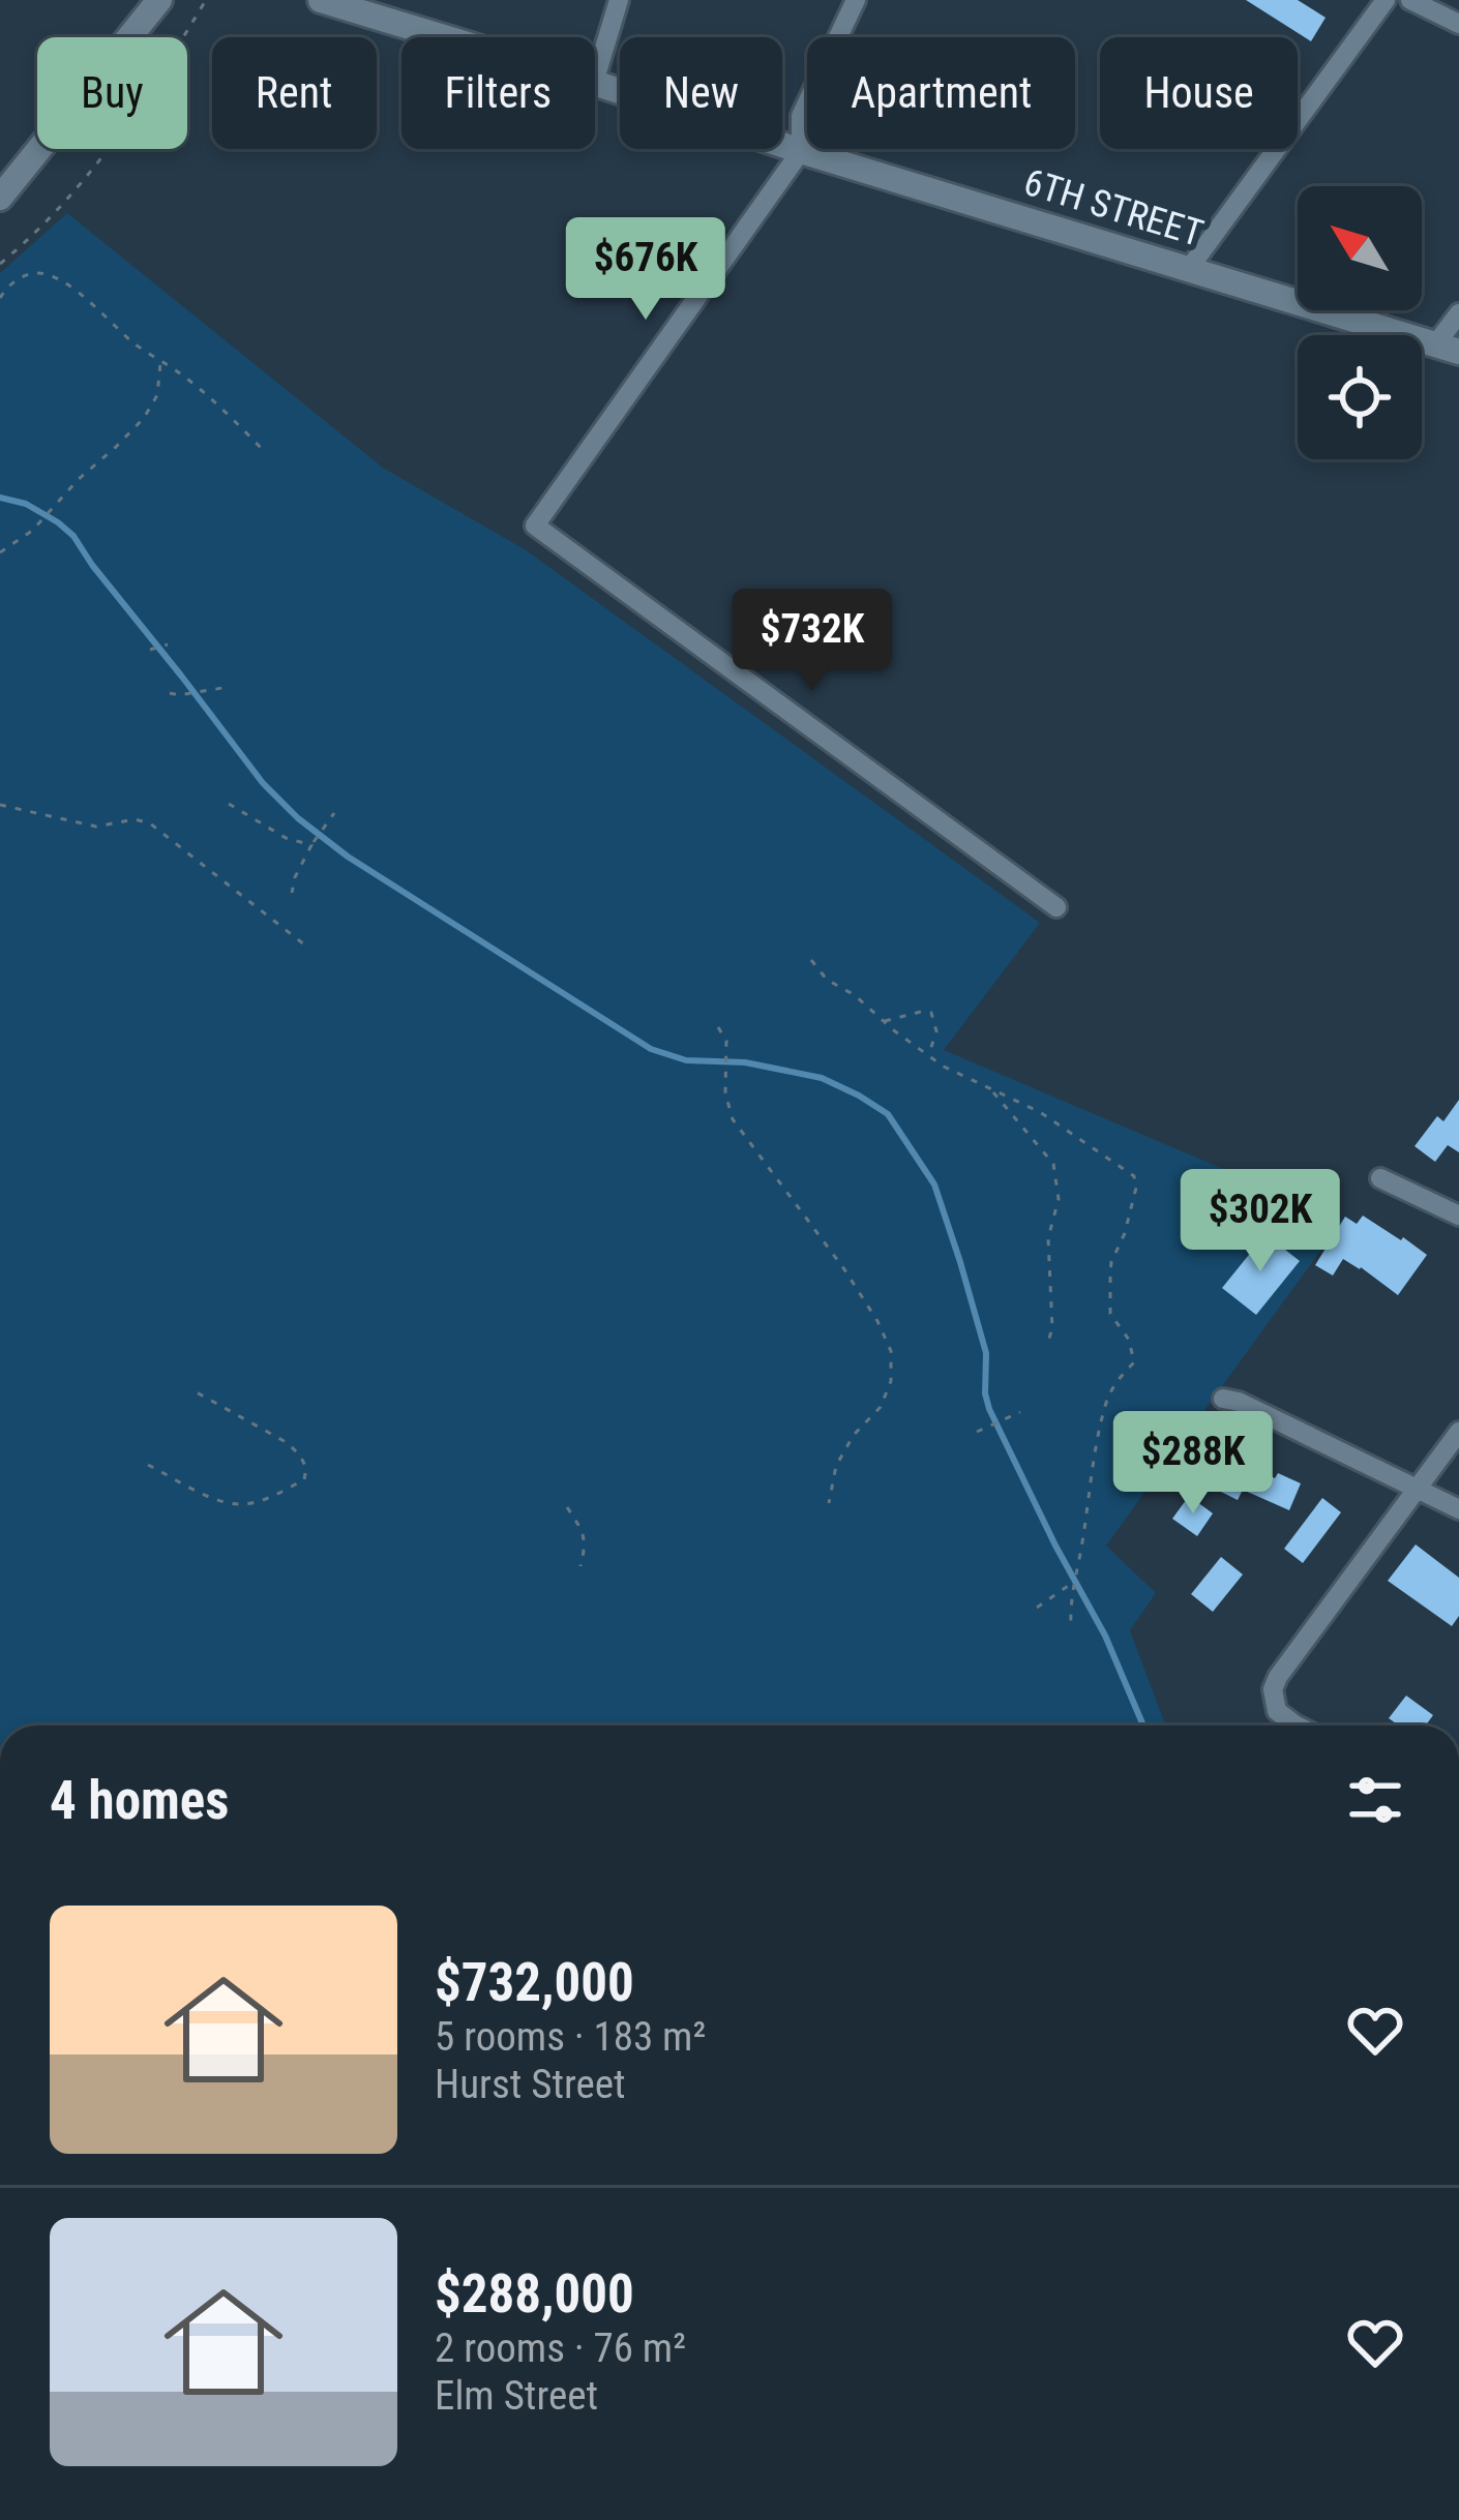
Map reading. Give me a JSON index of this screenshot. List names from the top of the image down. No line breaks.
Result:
{"streets":{"street":["6TH STREET"]},"north":"top left","page":{"chip":["Buy","Rent","Filters","New","Apartment","House"],"price":["$676K","$732K","$302K","$288K"],"heading":"4 homes","list":[{"name":"$732,000","note":"5 rooms · 183 m² · Hurst Street"},{"name":"$288,000","note":"2 rooms · 76 m² · Elm Street"}]}}
